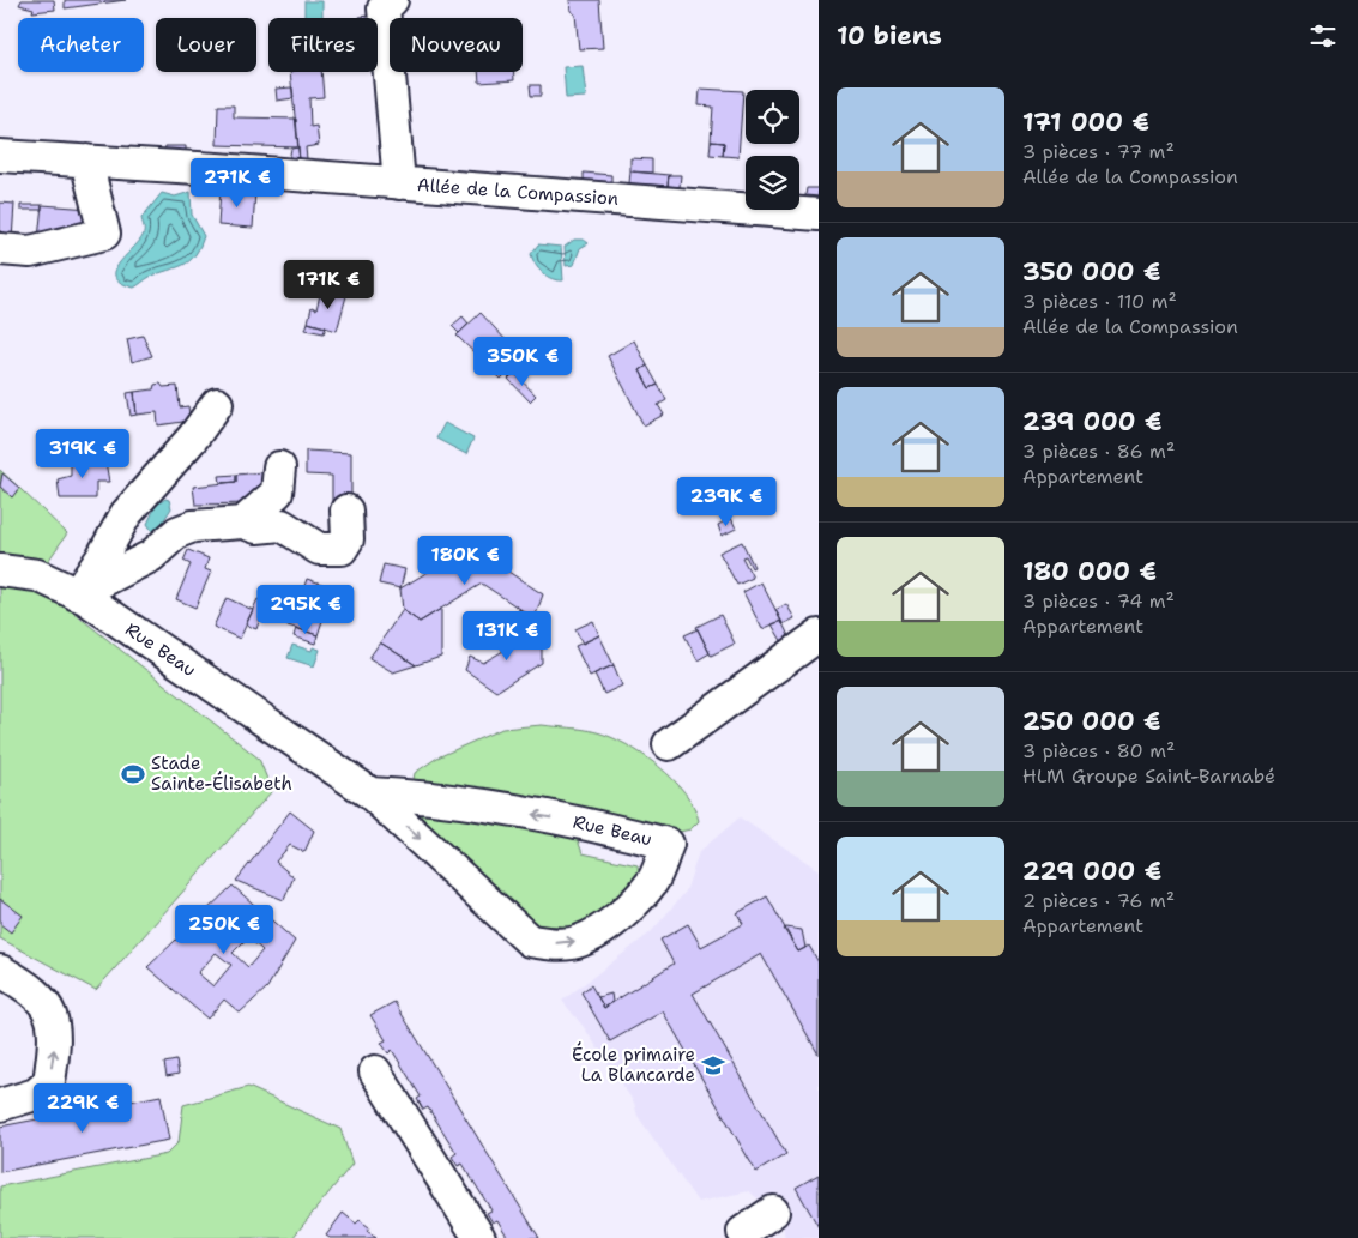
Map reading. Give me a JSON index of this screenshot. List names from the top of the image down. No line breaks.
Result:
{"streets":{"street":["Allée de la Compassion","Rue Beau"]},"places":{"sports":["Stade Sainte-Élisabeth"],"school or university":["École primaire La Blancarde"]},"page":{"heading":"10 biens","chip":["Acheter","Louer","Filtres","Nouveau"],"list":[{"name":"171 000 €","note":"3 pièces · 77 m² · Allée de la Compassion"},{"name":"350 000 €","note":"3 pièces · 110 m² · Allée de la Compassion"},{"name":"239 000 €","note":"3 pièces · 86 m² · Appartement"},{"name":"180 000 €","note":"3 pièces · 74 m² · Appartement"},{"name":"250 000 €","note":"3 pièces · 80 m² · HLM Groupe Saint-Barnabé"},{"name":"229 000 €","note":"2 pièces · 76 m² · Appartement"}],"price":["271K €","171K €","350K €","319K €","239K €","180K €","295K €","131K €","250K €","229K €"]}}
